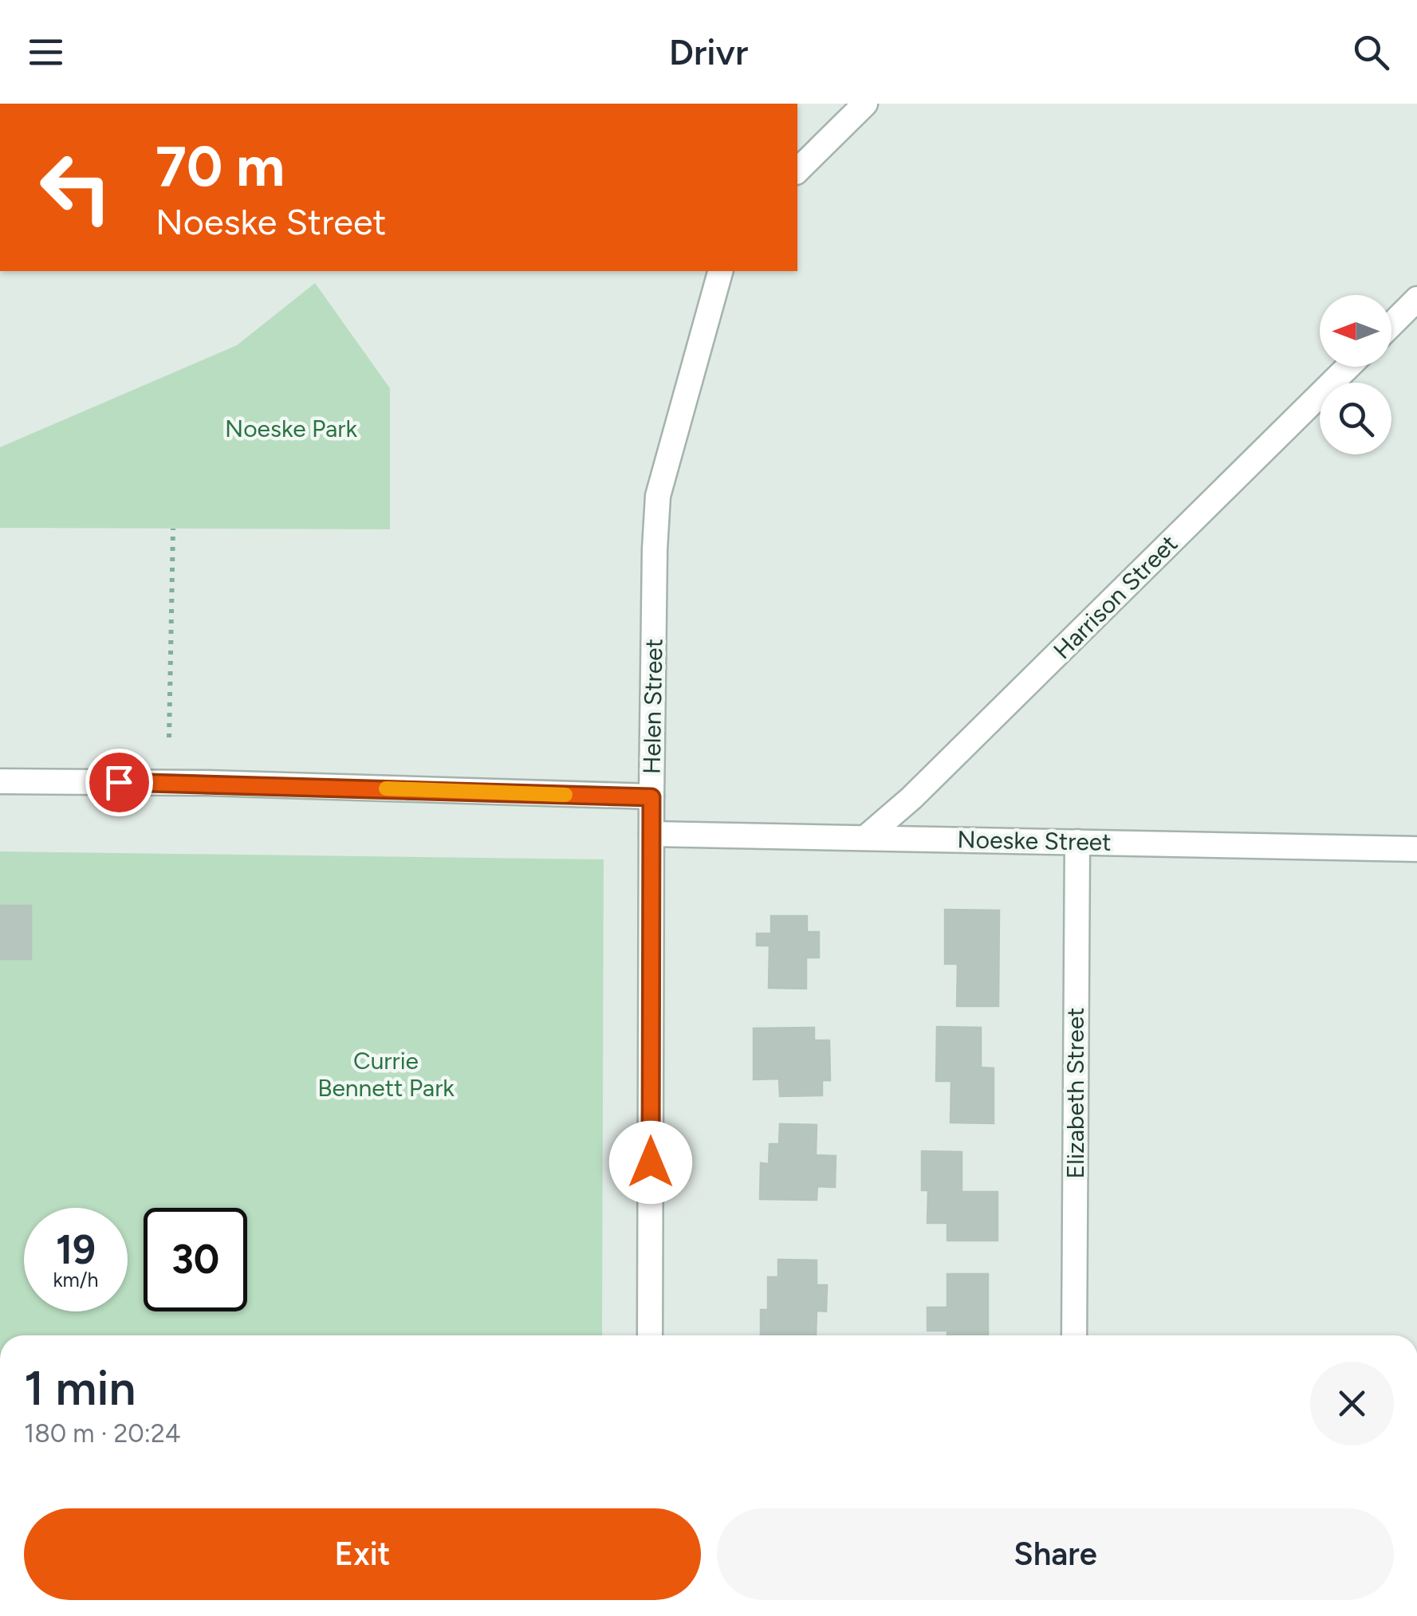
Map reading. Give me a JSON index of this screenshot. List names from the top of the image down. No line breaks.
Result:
{"streets":{"street":["Harrison Street","Helen Street","Noeske Street","Elizabeth Street"]},"crossings":[["Harrison Street","Noeske Street"],["Helen Street","Noeske Street"],["Noeske Street","Elizabeth Street"]],"parks":["Noeske Park","Currie Bennett Park"],"north":"left","page":{"header":"Drivr","turn":["70 m","Noeske Street"],"speed":"19 km/h","limit":"30","heading":["1 min","180 m · 20:24"],"buttons":["Exit","Share"]}}
